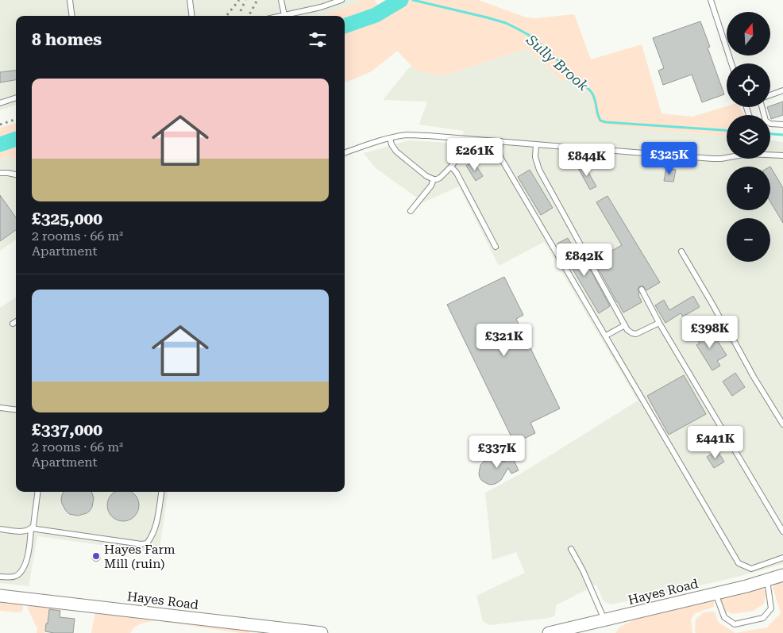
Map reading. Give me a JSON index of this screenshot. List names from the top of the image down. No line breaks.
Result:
{"streets":{"street":["Hayes Road"]},"water":["Sully Brook"],"places":["Hayes Farm Mill (ruin)"],"north":"top","page":{"map_buttons":["+","−"],"heading":"8 homes","list":[{"name":"£325,000","note":"2 rooms · 66 m² · Apartment"},{"name":"£337,000","note":"2 rooms · 66 m² · Apartment"}],"price":["£261K","£325K","£844K","£842K","£398K","£321K","£441K","£337K"]}}
